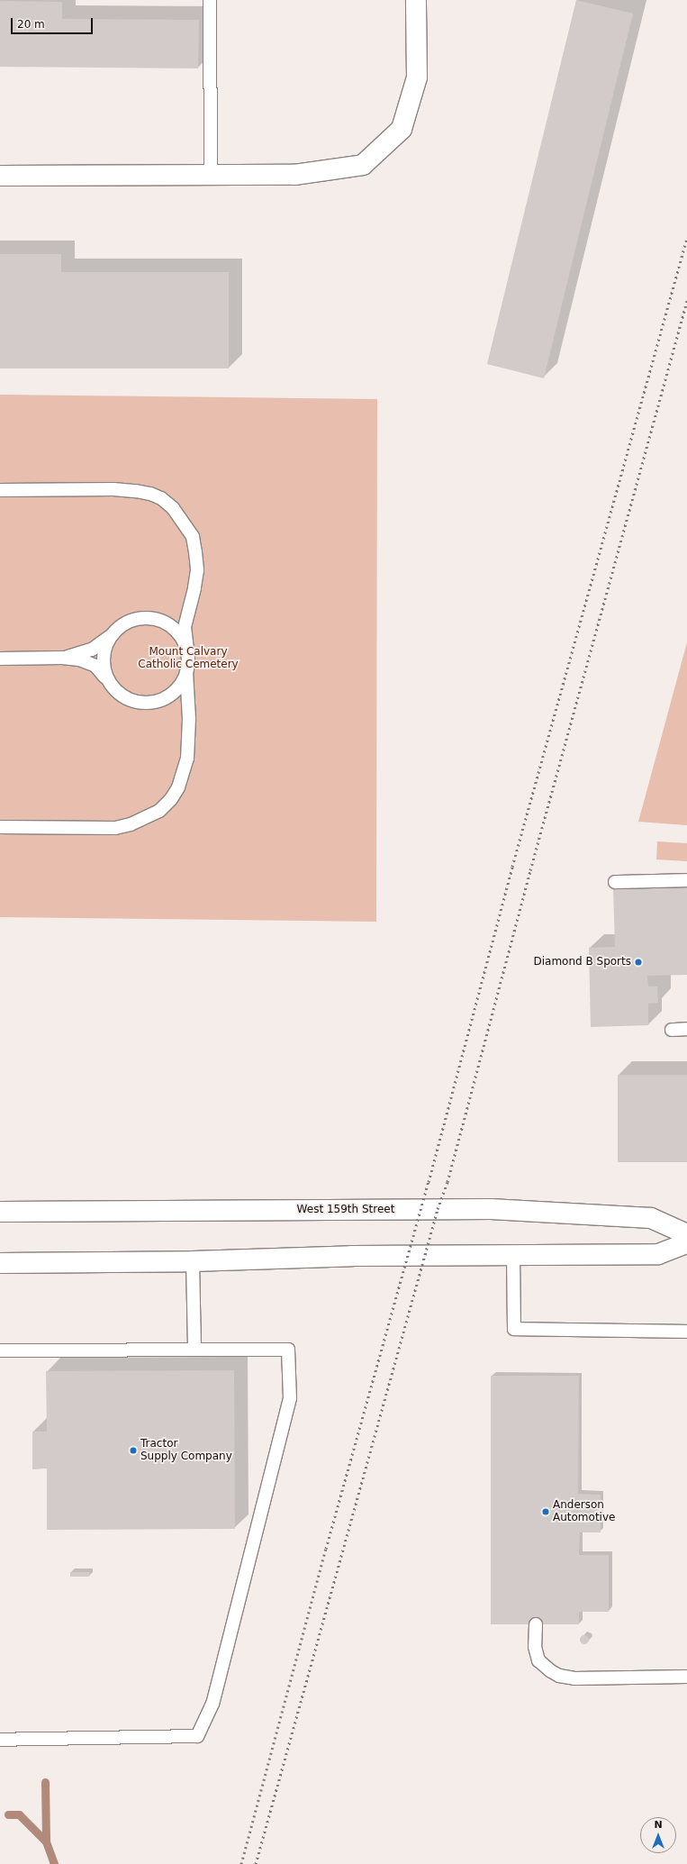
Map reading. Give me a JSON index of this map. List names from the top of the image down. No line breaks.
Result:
{"streets":{"main road":["West 159th Street"]},"parks":["Mount Calvary Catholic Cemetery"],"places":["Diamond B Sports","Tractor Supply Company","Anderson Automotive"],"scale_bar":"20 m","north":"top"}
